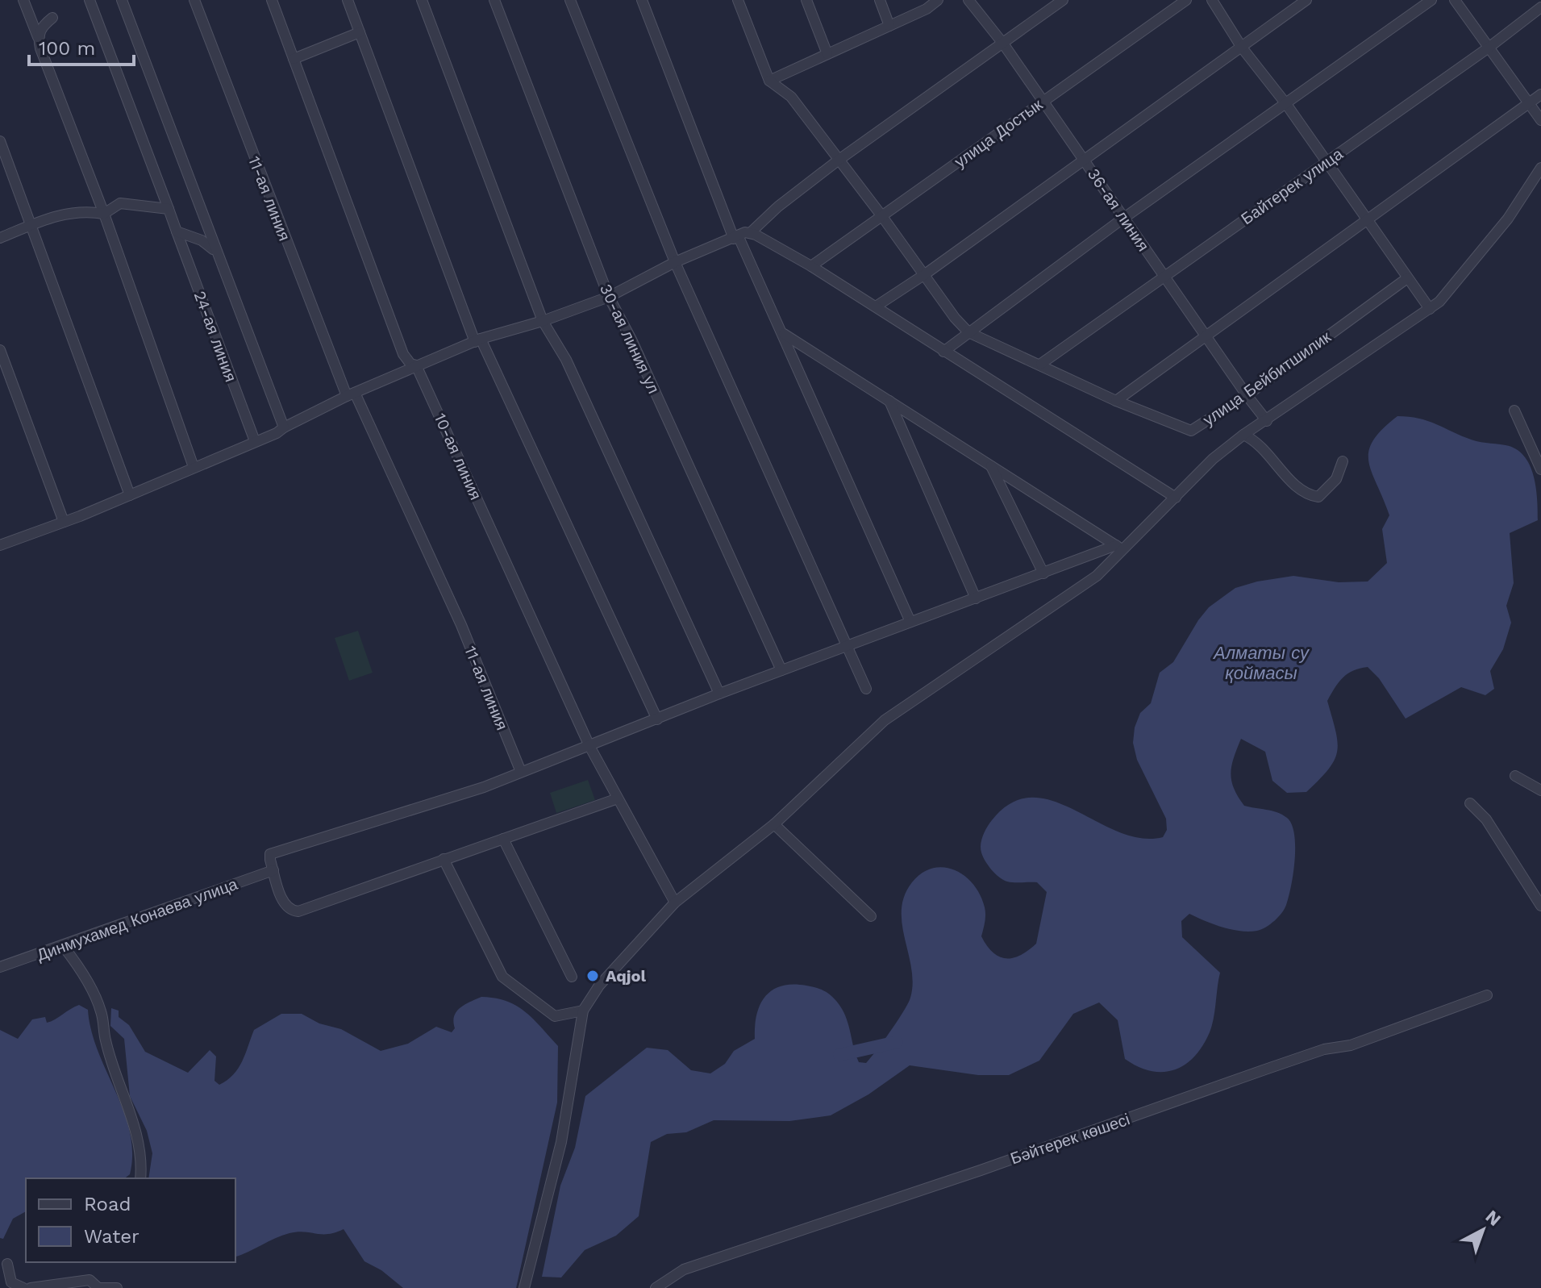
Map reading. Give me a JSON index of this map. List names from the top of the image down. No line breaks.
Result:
{"streets":{"street":["улица Достык","Байтерек улица","11-ая линия","36-ая линия","24-ая линия","30-ая линия ул","улица Бейбитшилик","10-ая линия","Динмухамед Конаева улица","Бәйтерек көшесі"]},"crossings":[["улица Достык","36-ая линия"],["Байтерек улица","36-ая линия"],["36-ая линия","улица Бейбитшилик"]],"water":["Алматы су қоймасы"],"places":["Aqjol"],"legend":["Road","Water"],"scale_bar":"100 m","north":"top right"}
